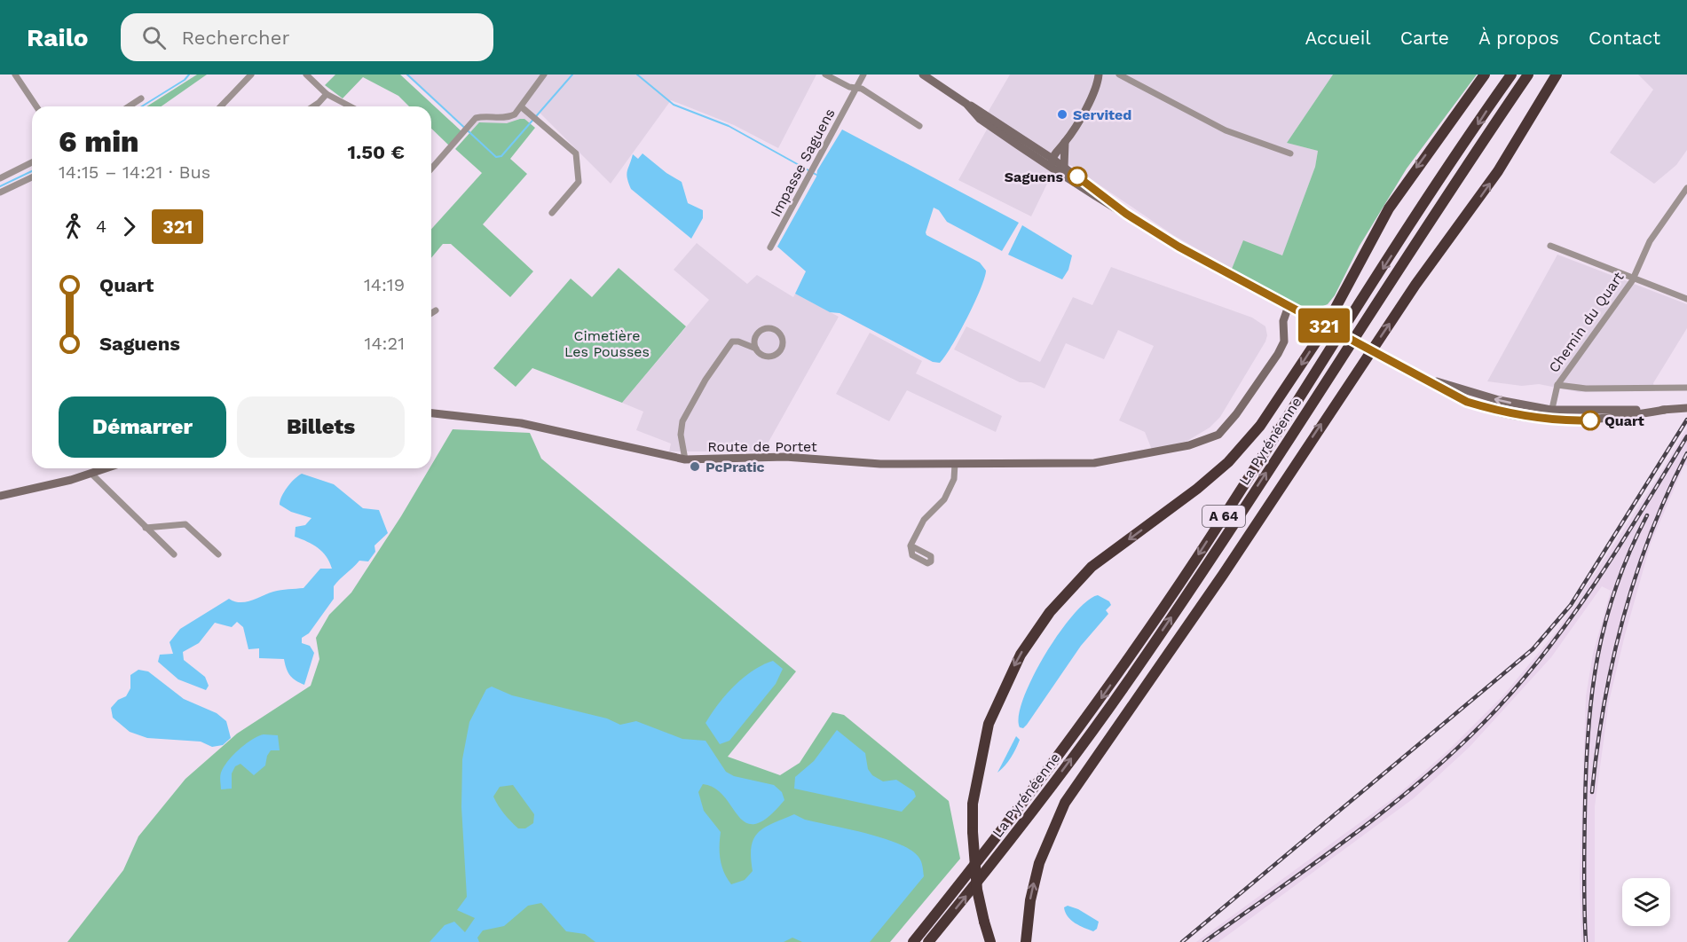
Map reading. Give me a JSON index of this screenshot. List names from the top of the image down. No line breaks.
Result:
{"streets":{"highway":["La Pyrénéenne","A 64"],"street":["Impasse Saguens","Chemin du Quart","Route de Portet"]},"parks":["Cimetière Les Pousses"],"places":["Servited","Saguens","Quart","PcPratic"],"lines":["bus line 321"],"page":{"header":"Railo","search":"Rechercher","nav":["Accueil","Carte","À propos","Contact"],"on_map":"321","heading":["6 min","14:15 – 14:21 · Bus","1.50 €"],"legs":["4","321"],"list":[{"name":"Quart","value":"14:19"},{"name":"Saguens","value":"14:21"}],"buttons":["Démarrer","Billets"]}}
